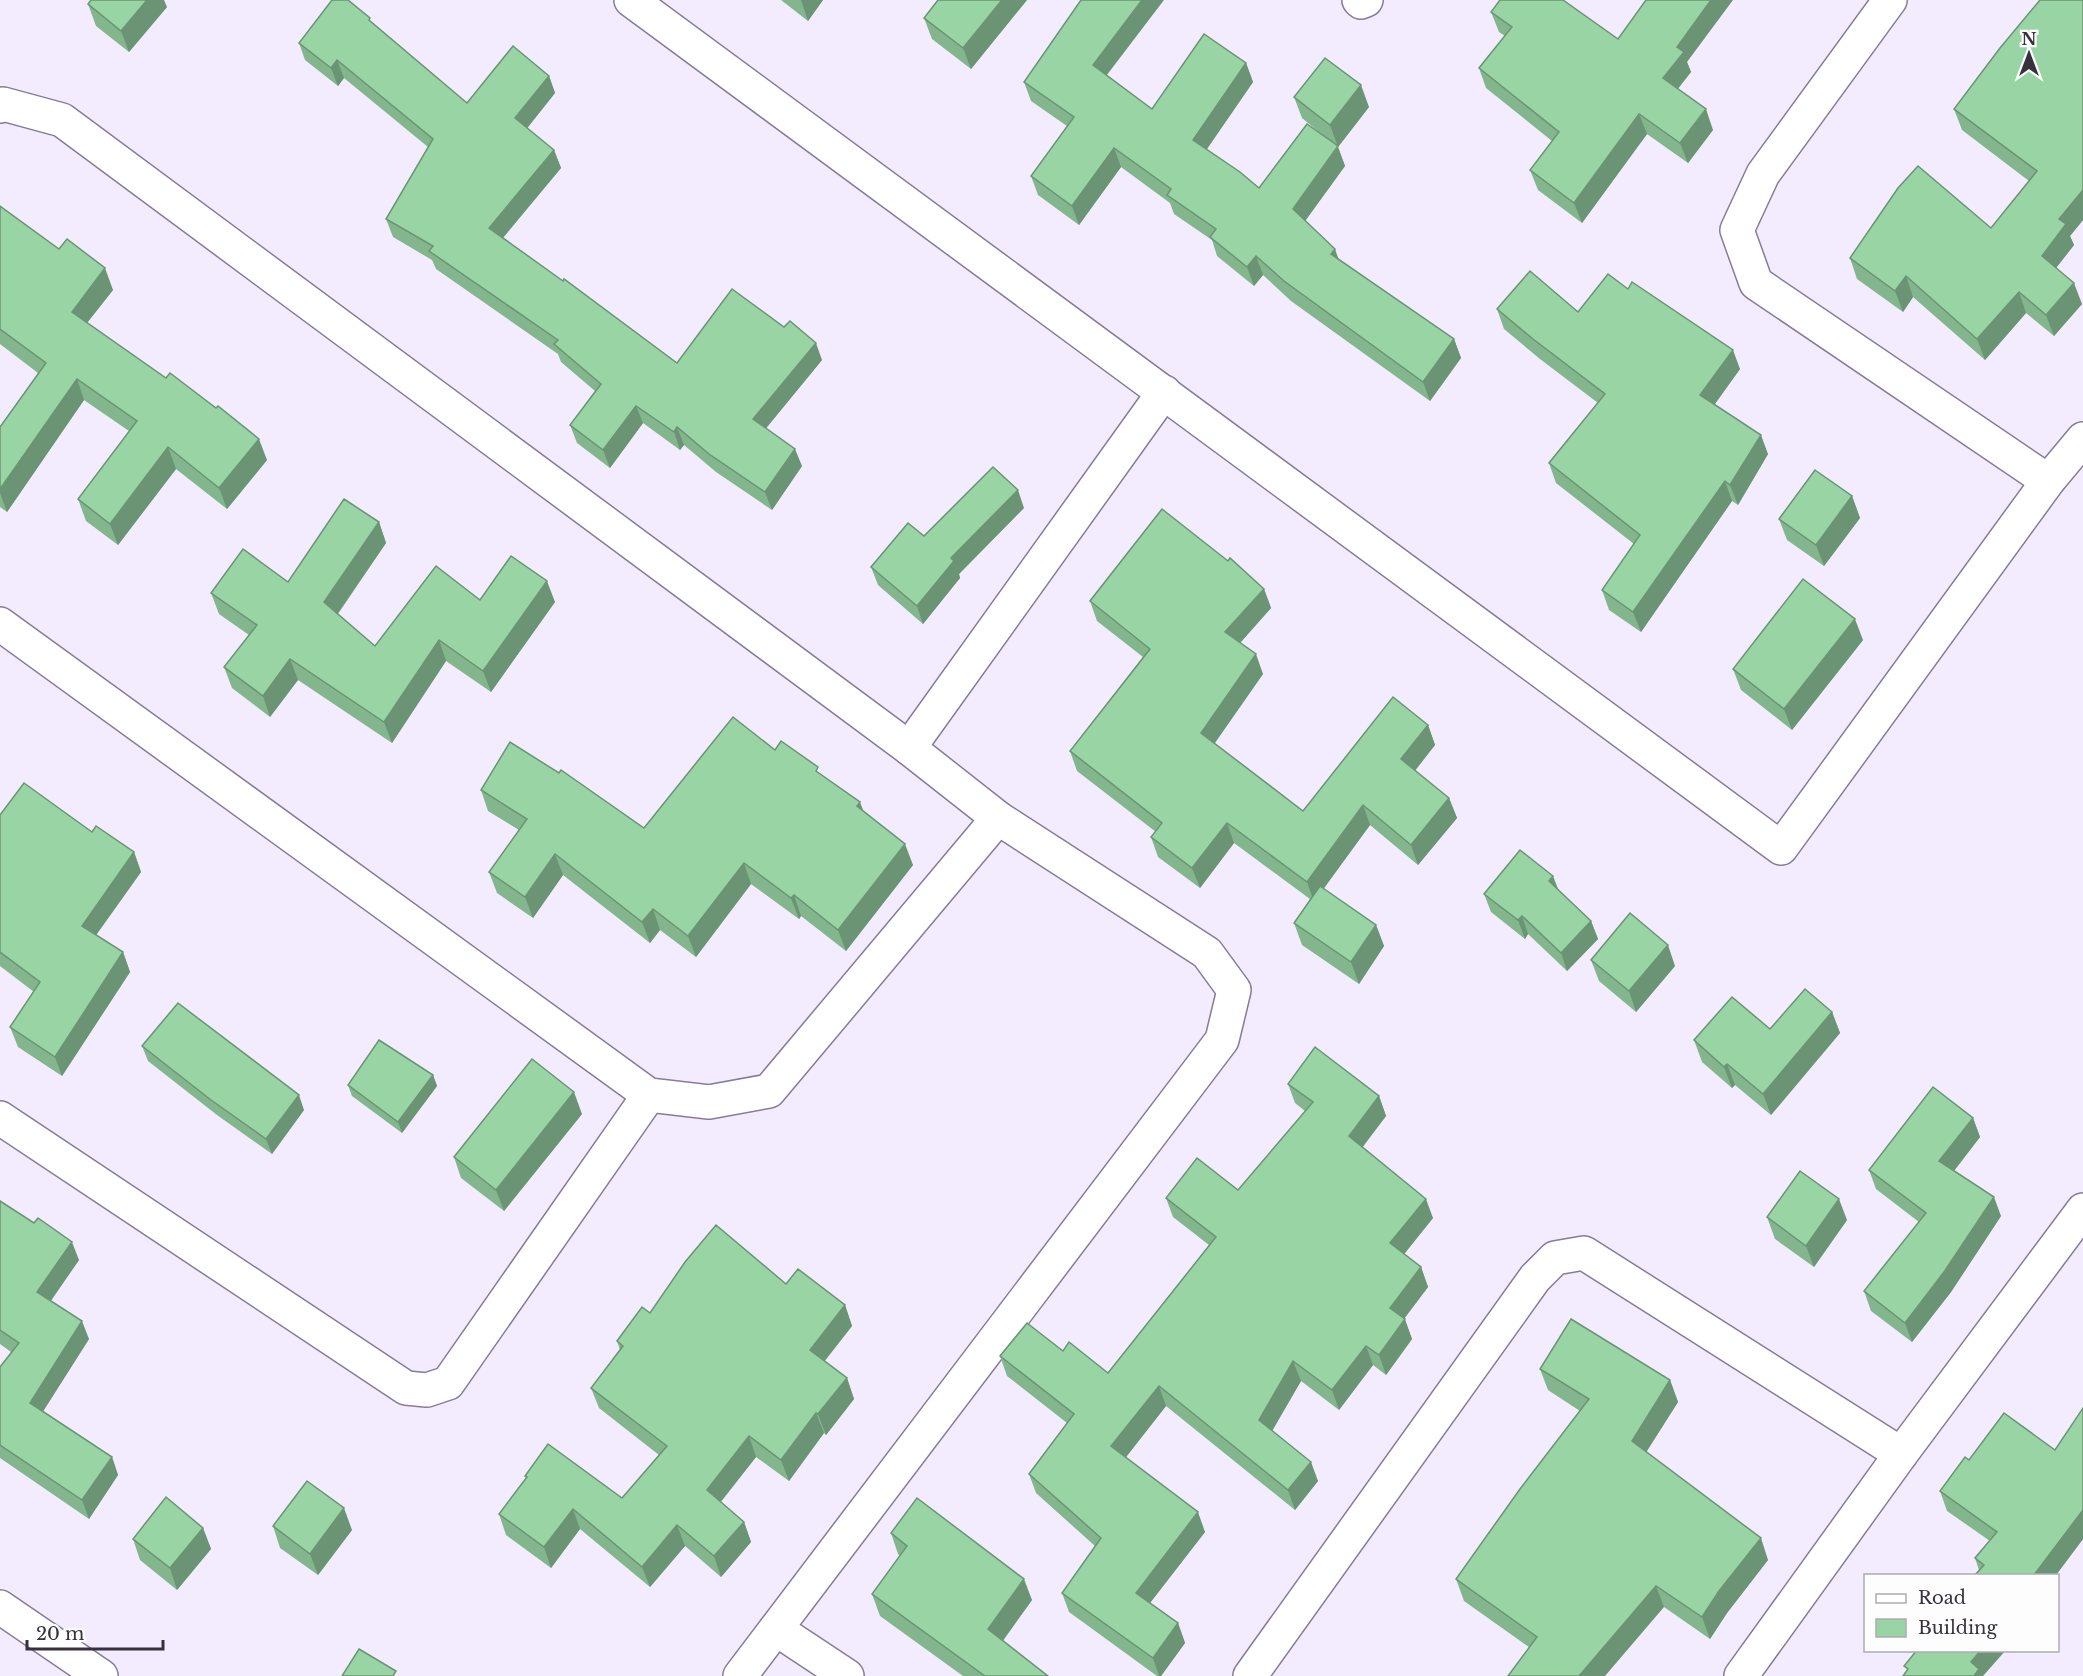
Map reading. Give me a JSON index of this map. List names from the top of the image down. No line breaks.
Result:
{"legend":["Road","Building"],"scale_bar":"20 m","north":"top"}
